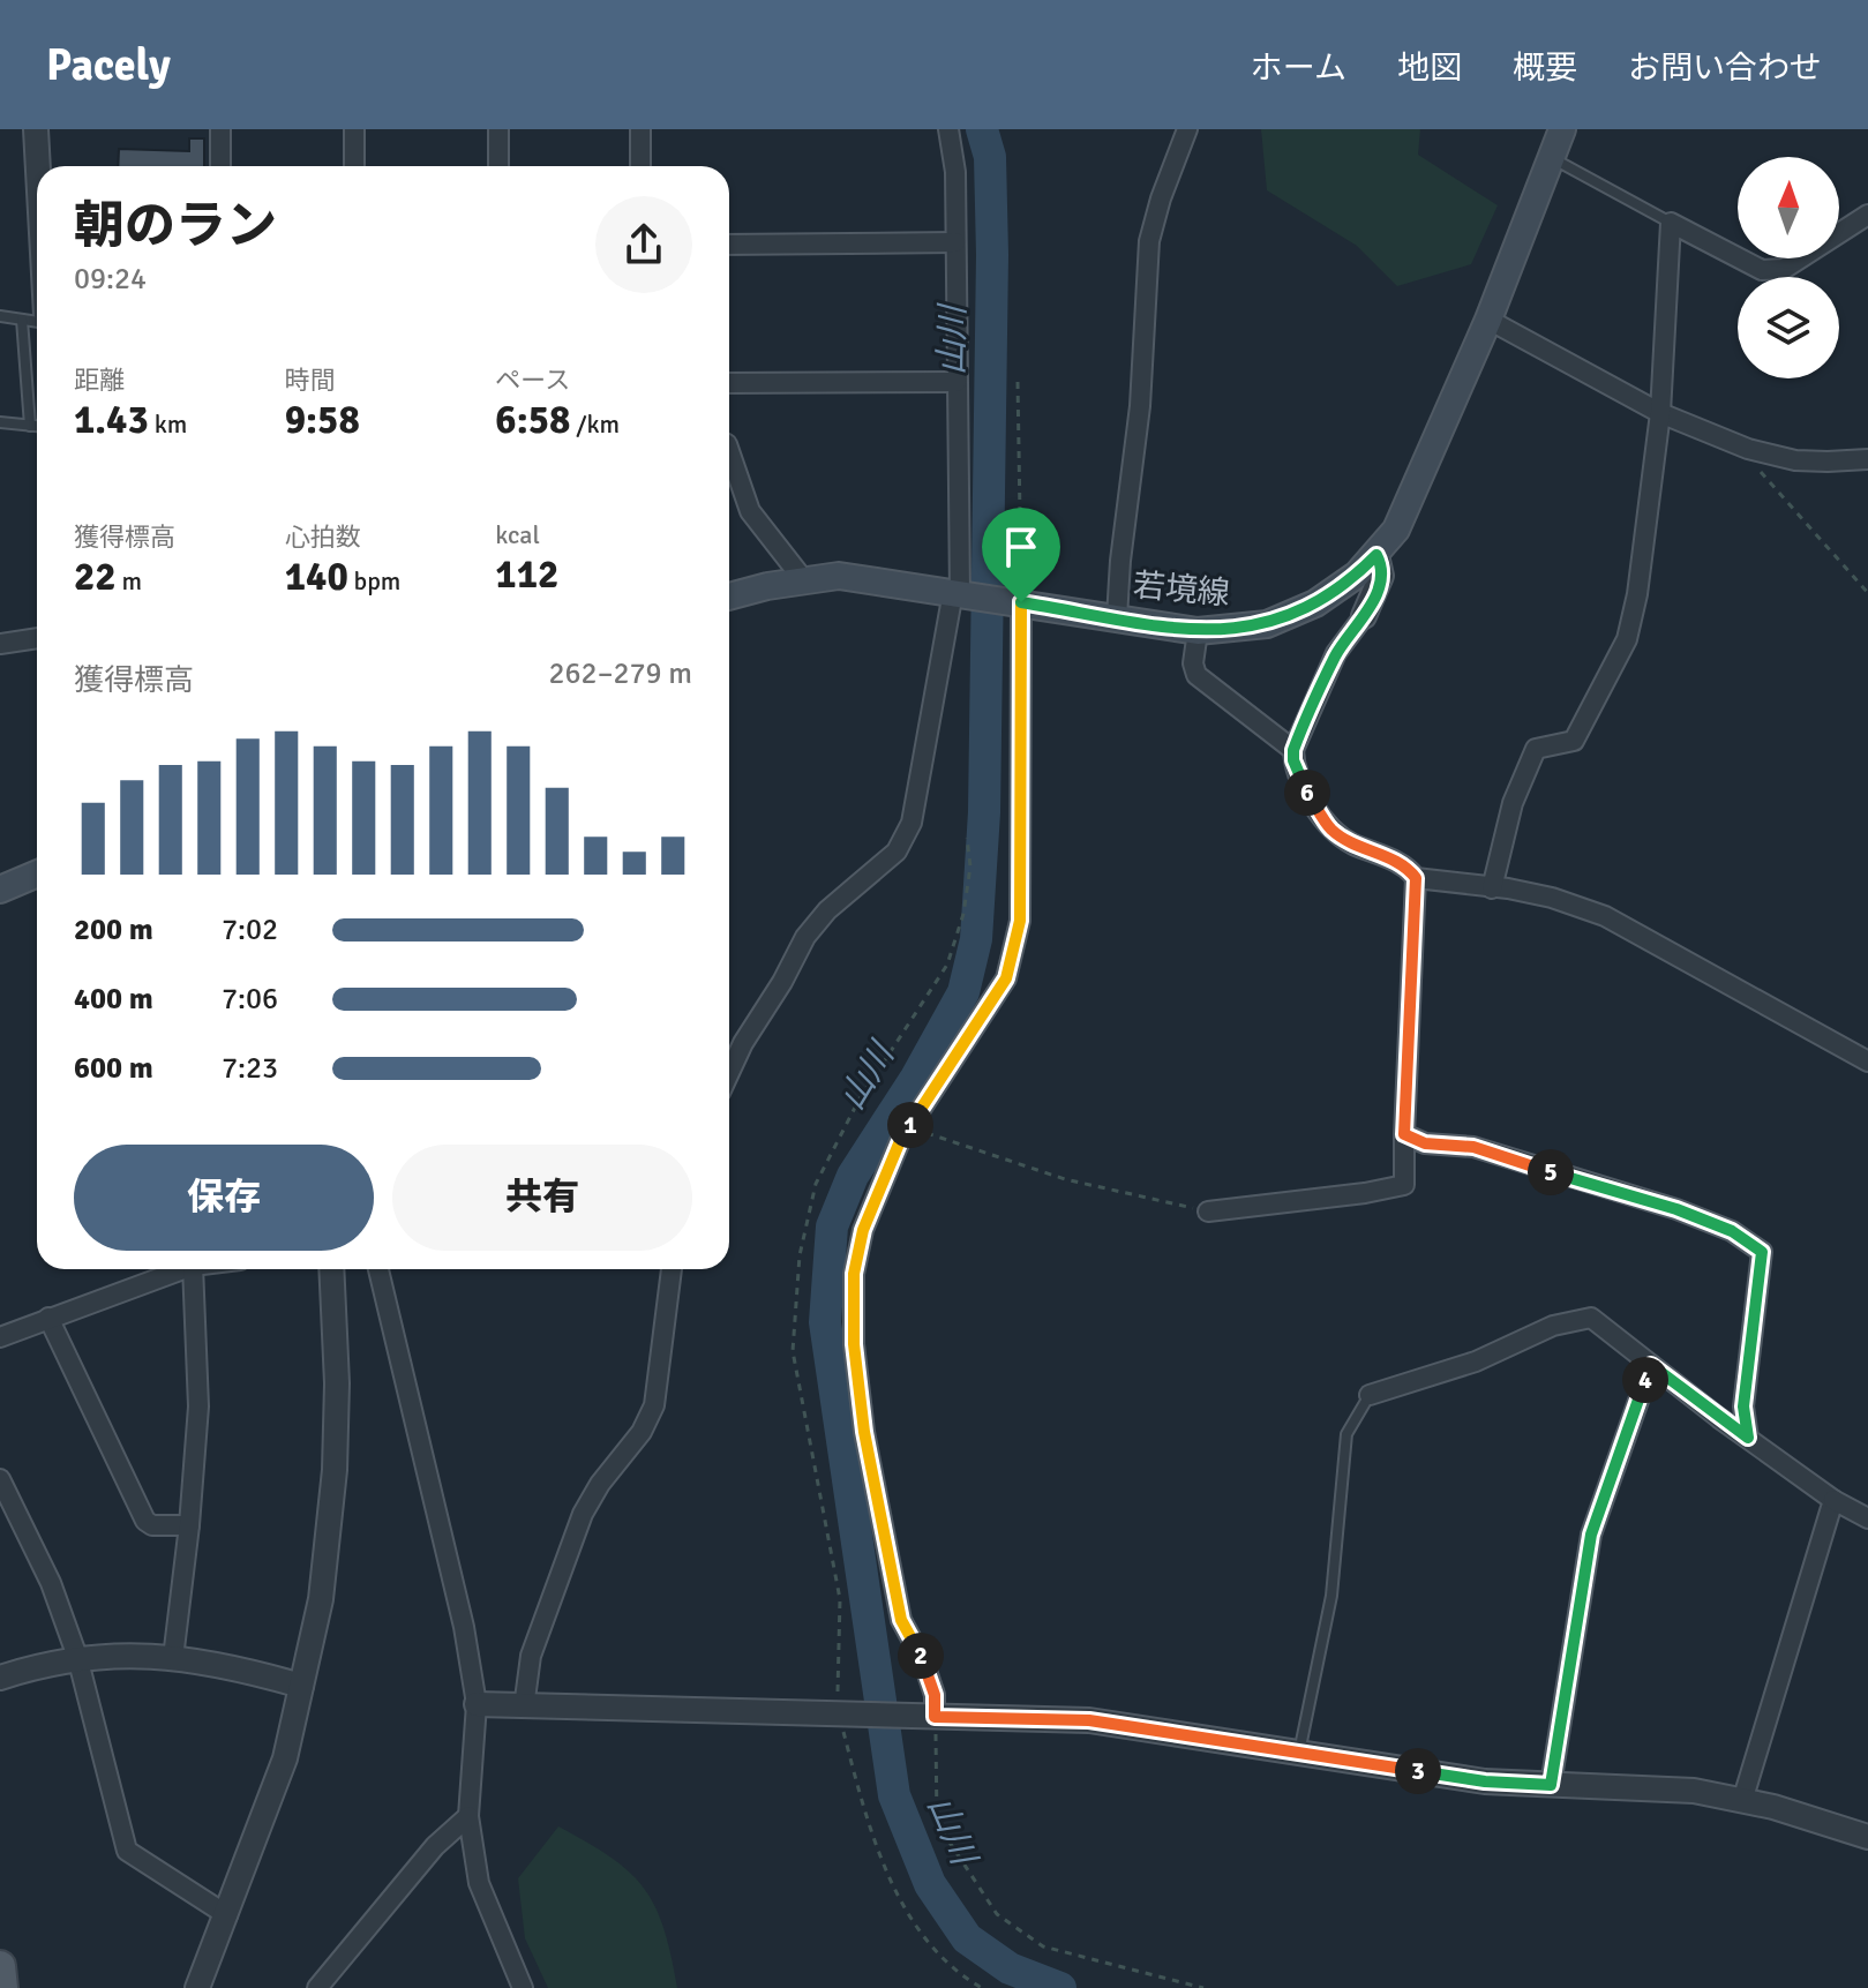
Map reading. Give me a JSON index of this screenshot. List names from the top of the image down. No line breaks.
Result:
{"streets":{"main road":["若境線"]},"water":["山川"],"north":"top","page":{"header":"Pacely","nav":["ホーム","地図","概要","お問い合わせ"],"heading":["朝のラン","09:24"],"stats":[["距離","1.43 km"],["時間","9:58"],["ペース","6:58 /km"],["獲得標高","22 m"],["心拍数","140 bpm"],["kcal","112"]],"chart":["獲得標高","262–279 m"],"pins":["6","1","5","4","2","3"],"list":[{"name":"200 m","note":"7:02"},{"name":"400 m","note":"7:06"},{"name":"600 m","note":"7:23"}],"buttons":["保存","共有"]}}
